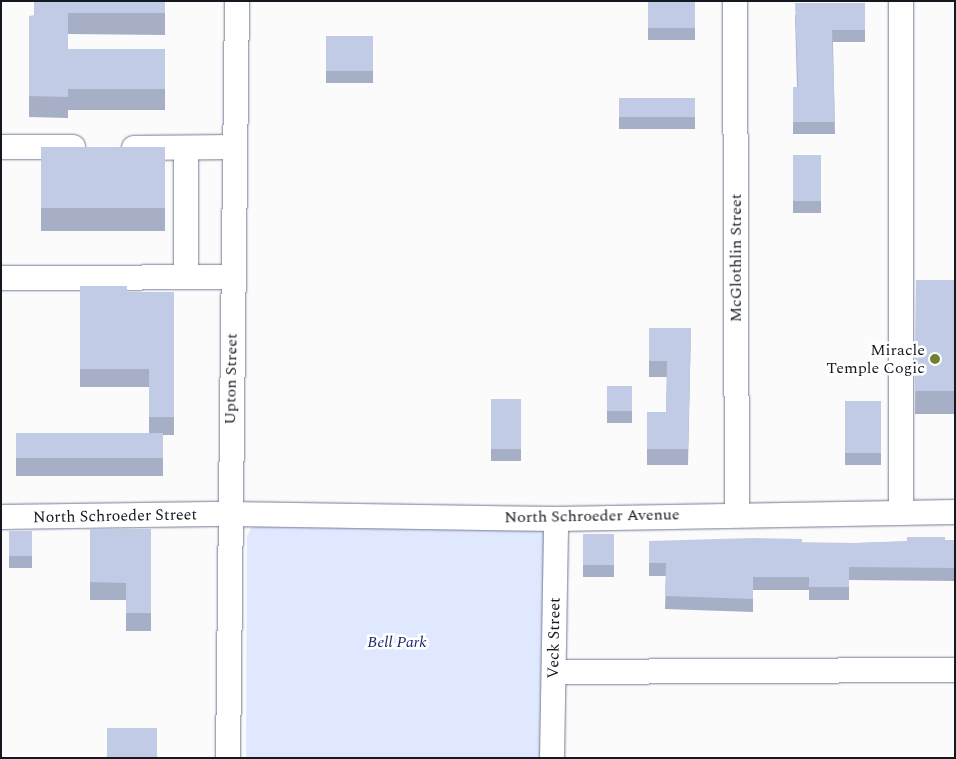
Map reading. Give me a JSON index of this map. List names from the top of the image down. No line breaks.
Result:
{"streets":{"street":["McGlothlin Street","Upton Street","North Schroeder Street","North Schroeder Avenue","Veck Street"]},"crossings":[["McGlothlin Street","North Schroeder Avenue"],["Upton Street","North Schroeder Street"],["Upton Street","North Schroeder Avenue"],["North Schroeder Street","North Schroeder Avenue"],["North Schroeder Avenue","Veck Street"]],"parks":["Bell Park"],"places":["Miracle Temple Cogic"]}
